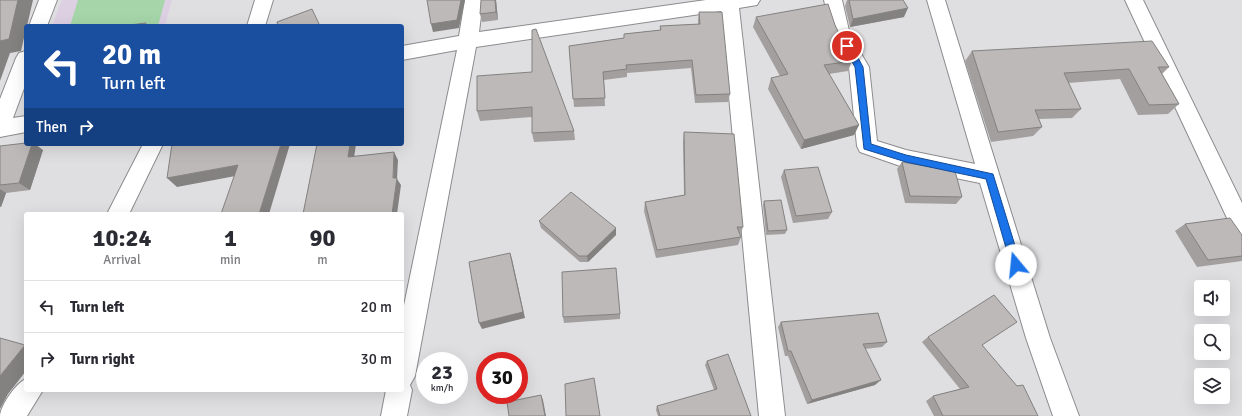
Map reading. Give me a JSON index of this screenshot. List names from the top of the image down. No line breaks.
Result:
{"page":{"turn":["20 m","Turn left"],"then":"Then","eta":["10:24","Arrival","1","min","90","m"],"list":[{"name":"Turn left","value":"20 m"},{"name":"Turn right","value":"30 m"}],"speed":"23 km/h","limit":"30"}}
